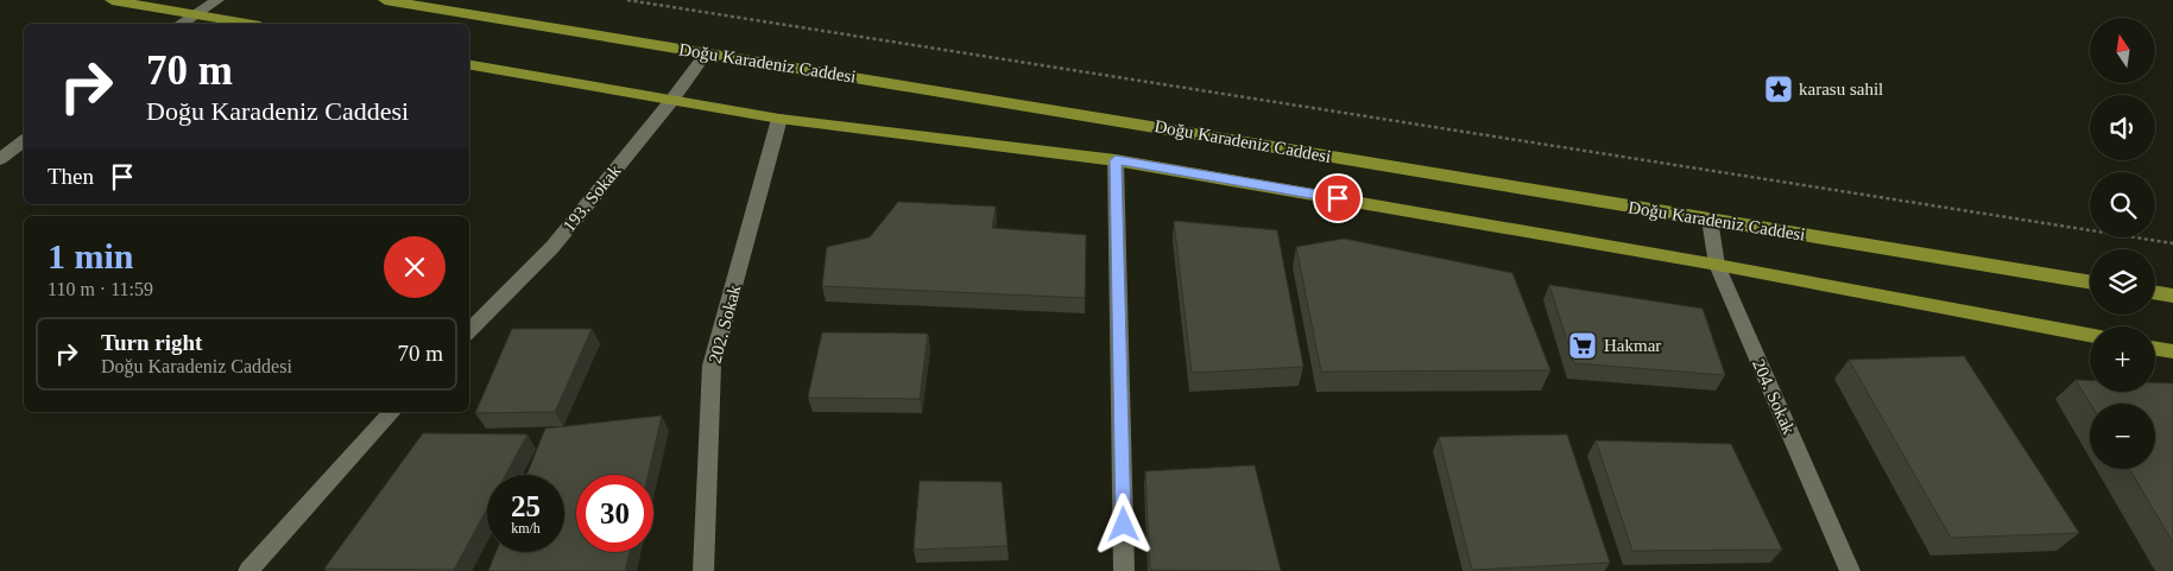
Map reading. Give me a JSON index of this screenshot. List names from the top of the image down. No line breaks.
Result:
{"streets":{"main road":["Doğu Karadeniz Caddesi"],"street":["193. Sokak","202. Sokak","204. Sokak"]},"crossings":[["Doğu Karadeniz Caddesi","193. Sokak"],["Doğu Karadeniz Caddesi","204. Sokak"]],"places":{"place":["karasu sahil"],"supermarket":["Hakmar"]},"north":"top","page":{"map_buttons":["+","−"],"turn":["70 m","Doğu Karadeniz Caddesi"],"then":"Then","heading":["1 min","110 m · 11:59"],"list":[{"name":"Turn right","note":"Doğu Karadeniz Caddesi","value":"70 m"}],"speed":"25 km/h","limit":"30"}}
